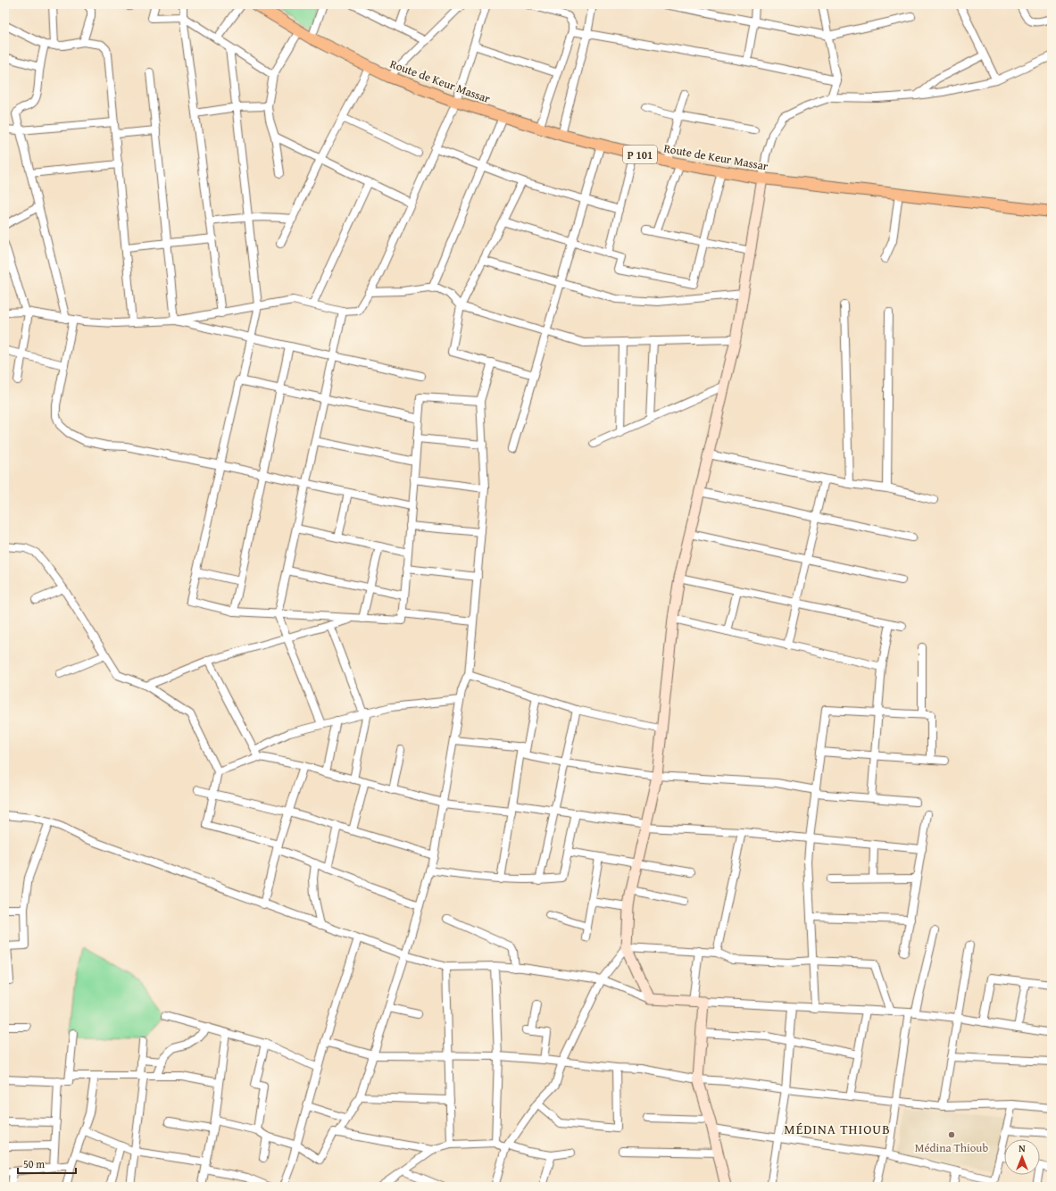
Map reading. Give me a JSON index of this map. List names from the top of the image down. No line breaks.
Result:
{"streets":{"main road":["Route de Keur Massar","P 101"]},"districts":["MÉDINA THIOUB"],"places":["Médina Thioub"],"scale_bar":"50 m","north":"top"}
